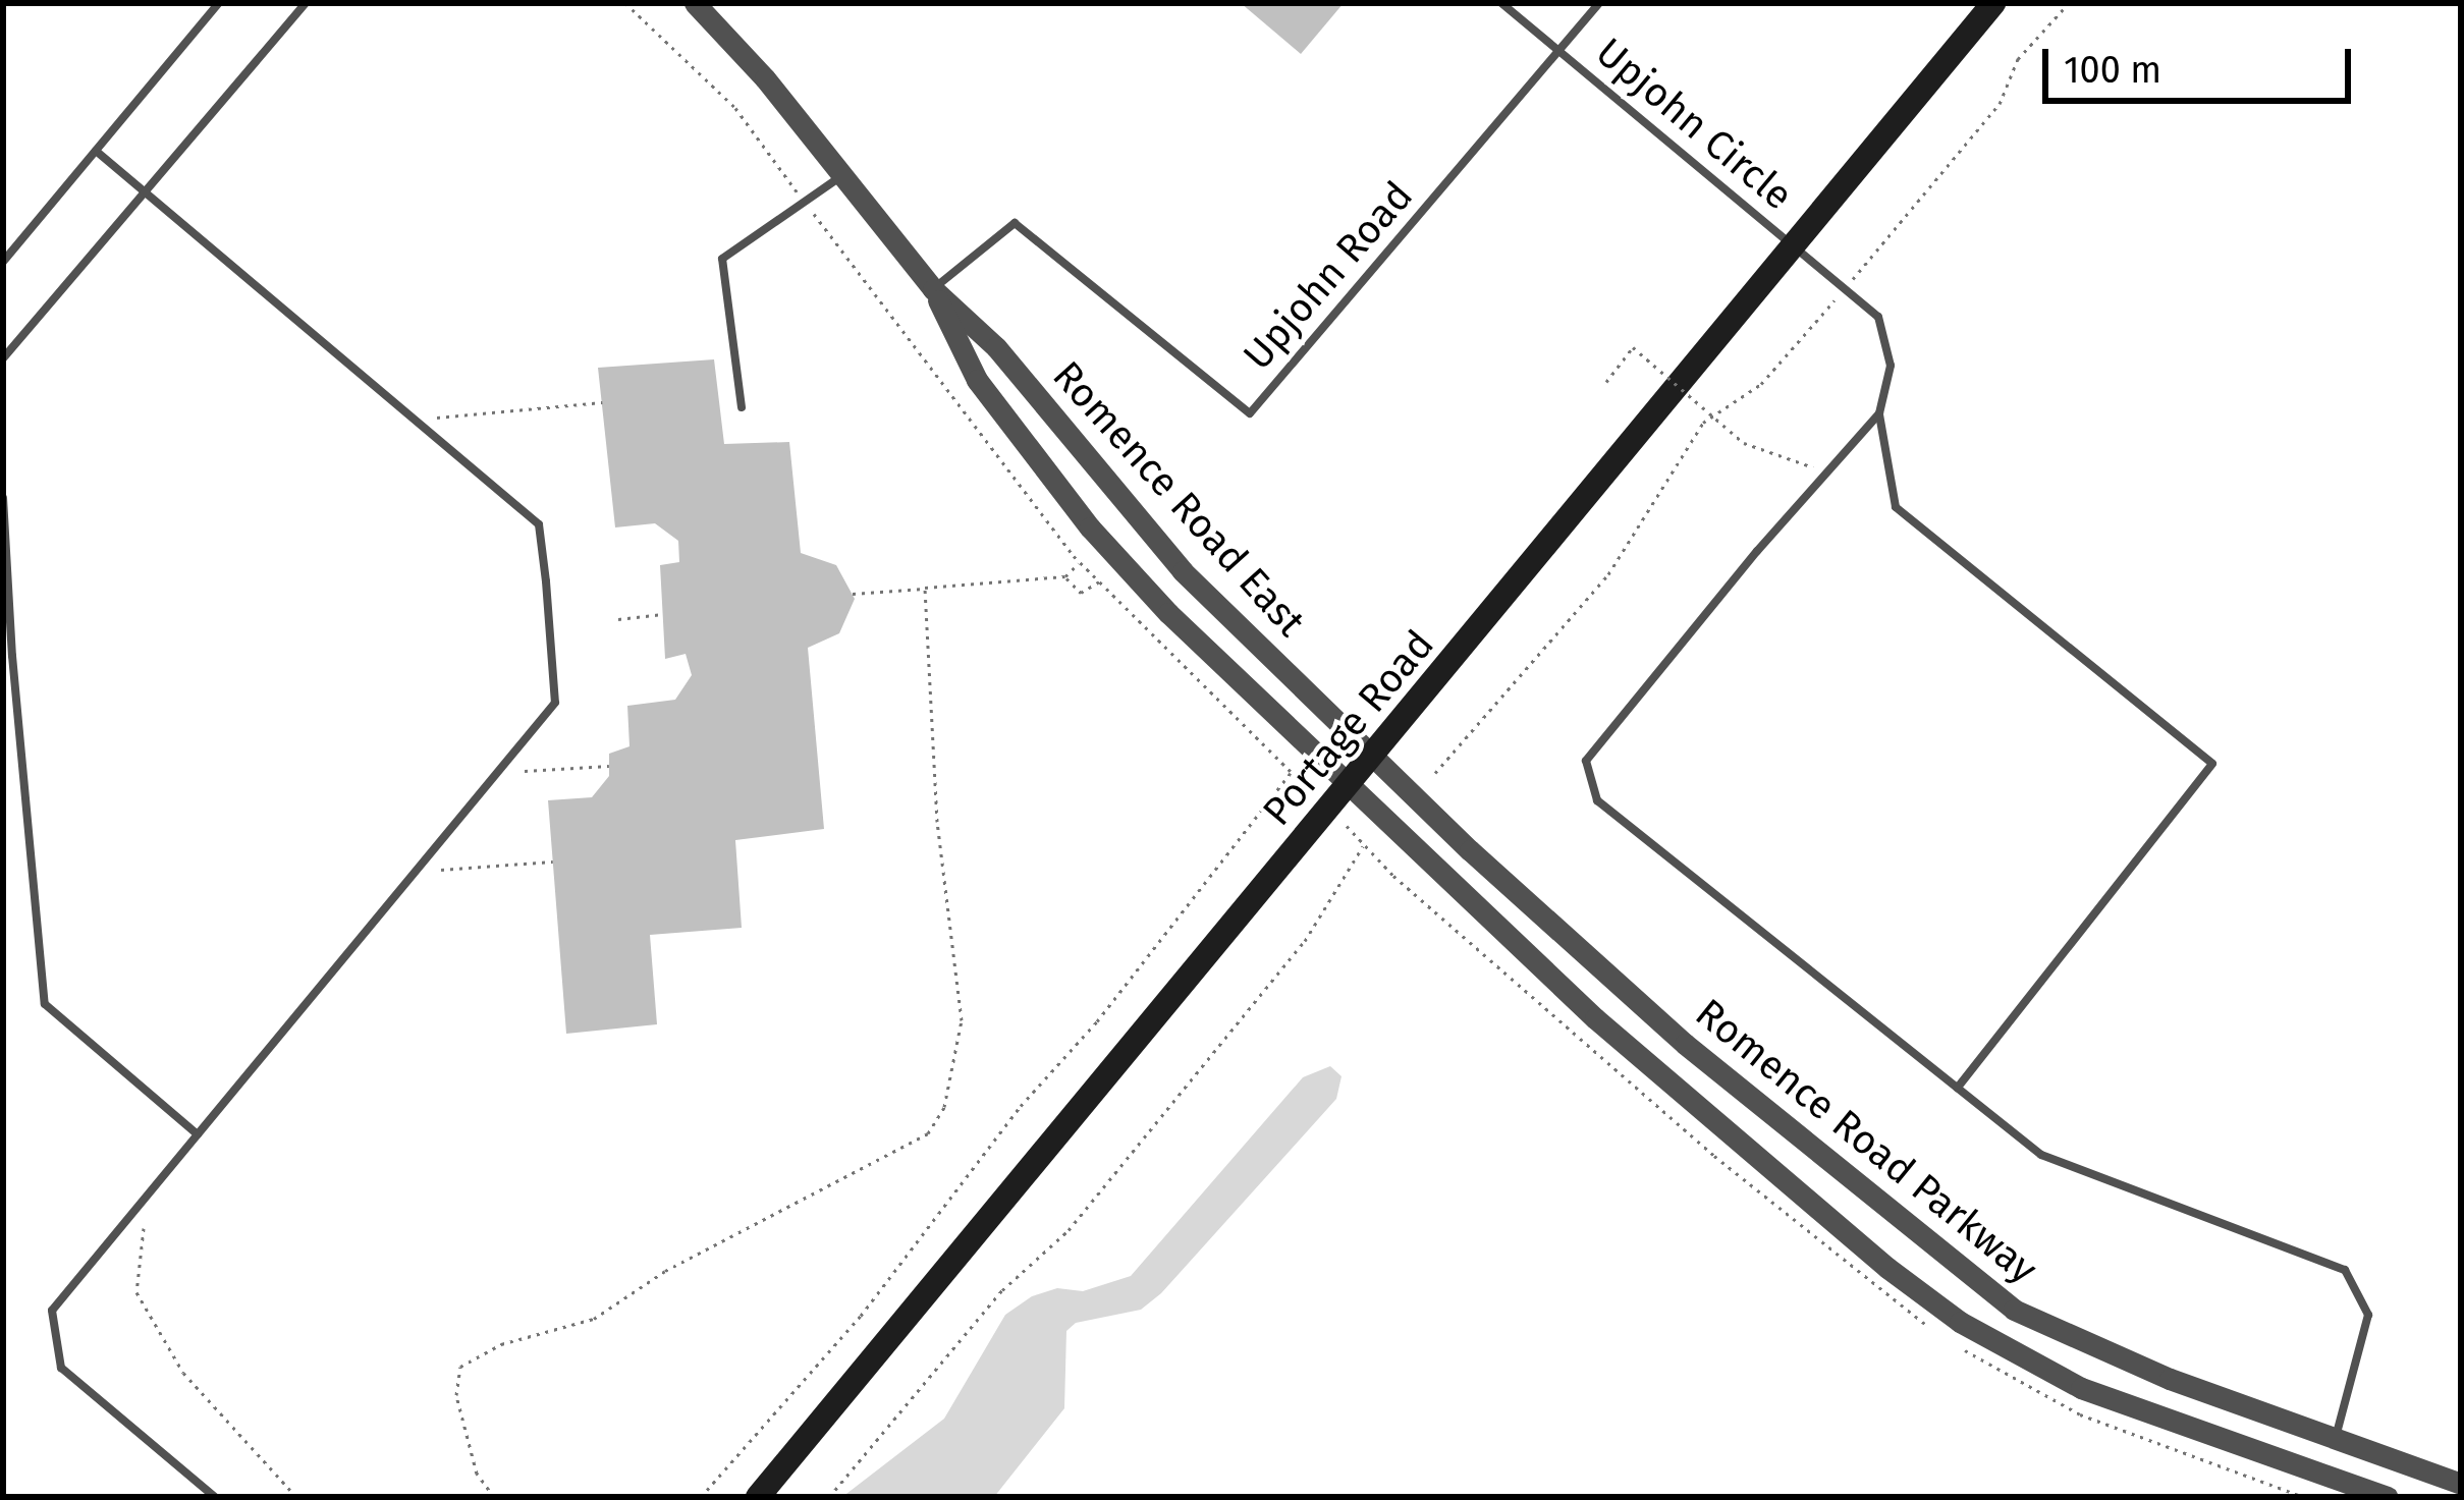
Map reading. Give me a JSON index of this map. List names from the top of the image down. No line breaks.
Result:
{"streets":{"main road":["Portage Road"],"street":["Romence Road East","Romence Road Parkway"],"lane":["Upjohn Circle","Upjohn Road"]},"crossings":[["Upjohn Circle","Upjohn Road"],["Upjohn Circle","Portage Road"],["Upjohn Road","Romence Road East"],["Romence Road East","Portage Road"],["Romence Road East","Romence Road Parkway"],["Portage Road","Romence Road Parkway"]],"scale_bar":"100 m"}
